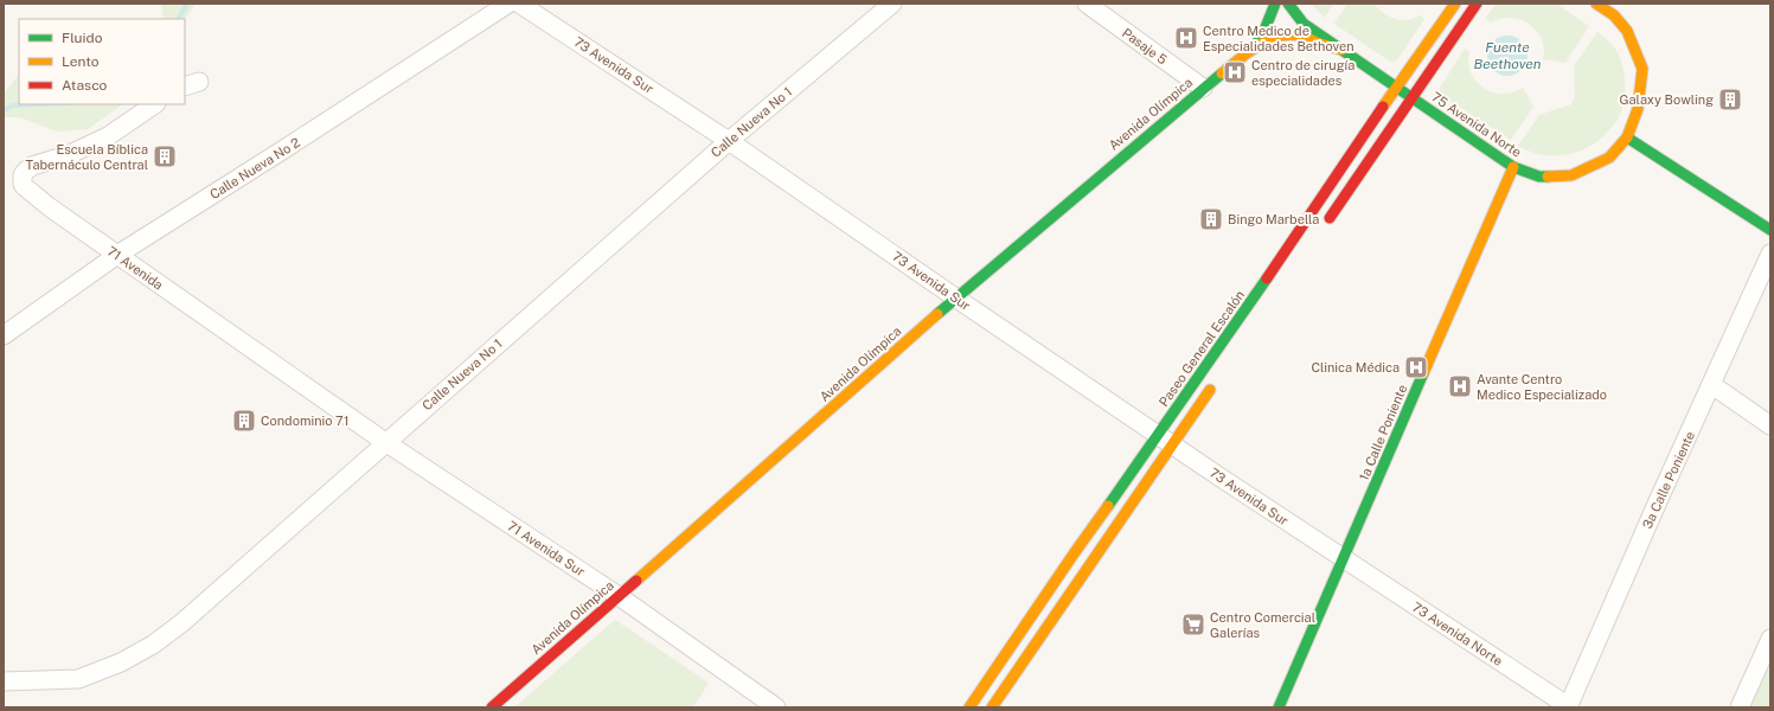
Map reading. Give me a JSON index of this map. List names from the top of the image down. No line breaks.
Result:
{"streets":{"main road":["Avenida Olímpica","75 Avenida Norte","Paseo General Escalón","1a Calle Poniente"],"street":["Pasaje 5","73 Avenida Sur","Calle Nueva No 1","Calle Nueva No 2","71 Avenida","3a Calle Poniente","71 Avenida Sur","73 Avenida Norte"]},"crossings":[["Pasaje 5","Avenida Olímpica"],["73 Avenida Sur","Avenida Olímpica"],["73 Avenida Sur","Calle Nueva No 1"],["73 Avenida Sur","Paseo General Escalón"],["73 Avenida Sur","1a Calle Poniente"],["73 Avenida Sur","73 Avenida Norte"],["Avenida Olímpica","75 Avenida Norte"],["Avenida Olímpica","71 Avenida Sur"],["Calle Nueva No 1","71 Avenida"],["Calle Nueva No 1","71 Avenida Sur"],["75 Avenida Norte","Paseo General Escalón"],["75 Avenida Norte","1a Calle Poniente"],["Calle Nueva No 2","71 Avenida"],["71 Avenida","71 Avenida Sur"],["1a Calle Poniente","73 Avenida Norte"],["3a Calle Poniente","73 Avenida Norte"]],"water":["Fuente Beethoven"],"places":{"hospital":["Centro Medico de Especialidades Bethoven","Centro de cirugía especialidades","Clinica Médica","Avante Centro Medico Especializado"],"building":["Galaxy Bowling","Escuela Bíblica Tabernáculo Central","Bingo Marbella","Condominio 71"],"supermarket":["Centro Comercial Galerías"]},"legend":["Fluido","Lento","Atasco"]}
